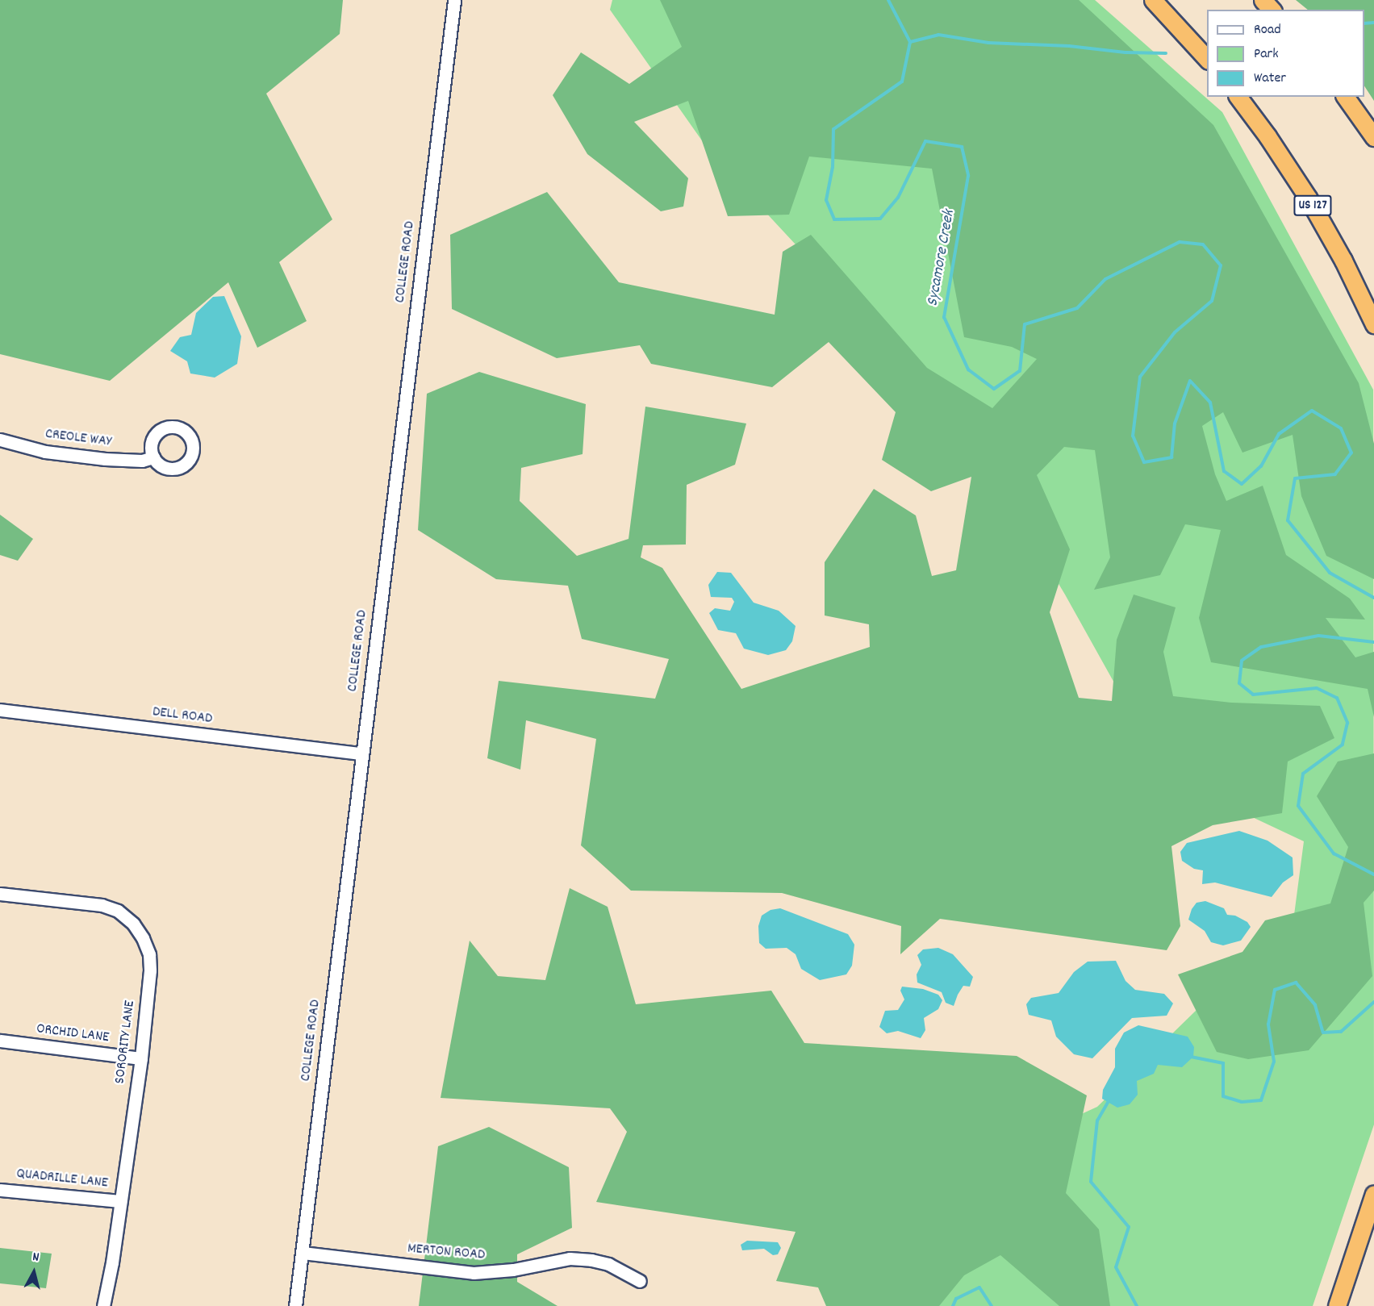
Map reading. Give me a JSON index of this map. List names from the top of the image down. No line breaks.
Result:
{"streets":{"highway":["US 127"],"street":["COLLEGE ROAD","CREOLE WAY","DELL ROAD","ORCHID LANE","SORORITY LANE","QUADRILLE LANE","MERTON ROAD"]},"crossings":[["COLLEGE ROAD","DELL ROAD"],["COLLEGE ROAD","MERTON ROAD"],["ORCHID LANE","SORORITY LANE"],["SORORITY LANE","QUADRILLE LANE"]],"water":["Sycamore Creek"],"legend":["Road","Park","Water"],"north":"top"}
